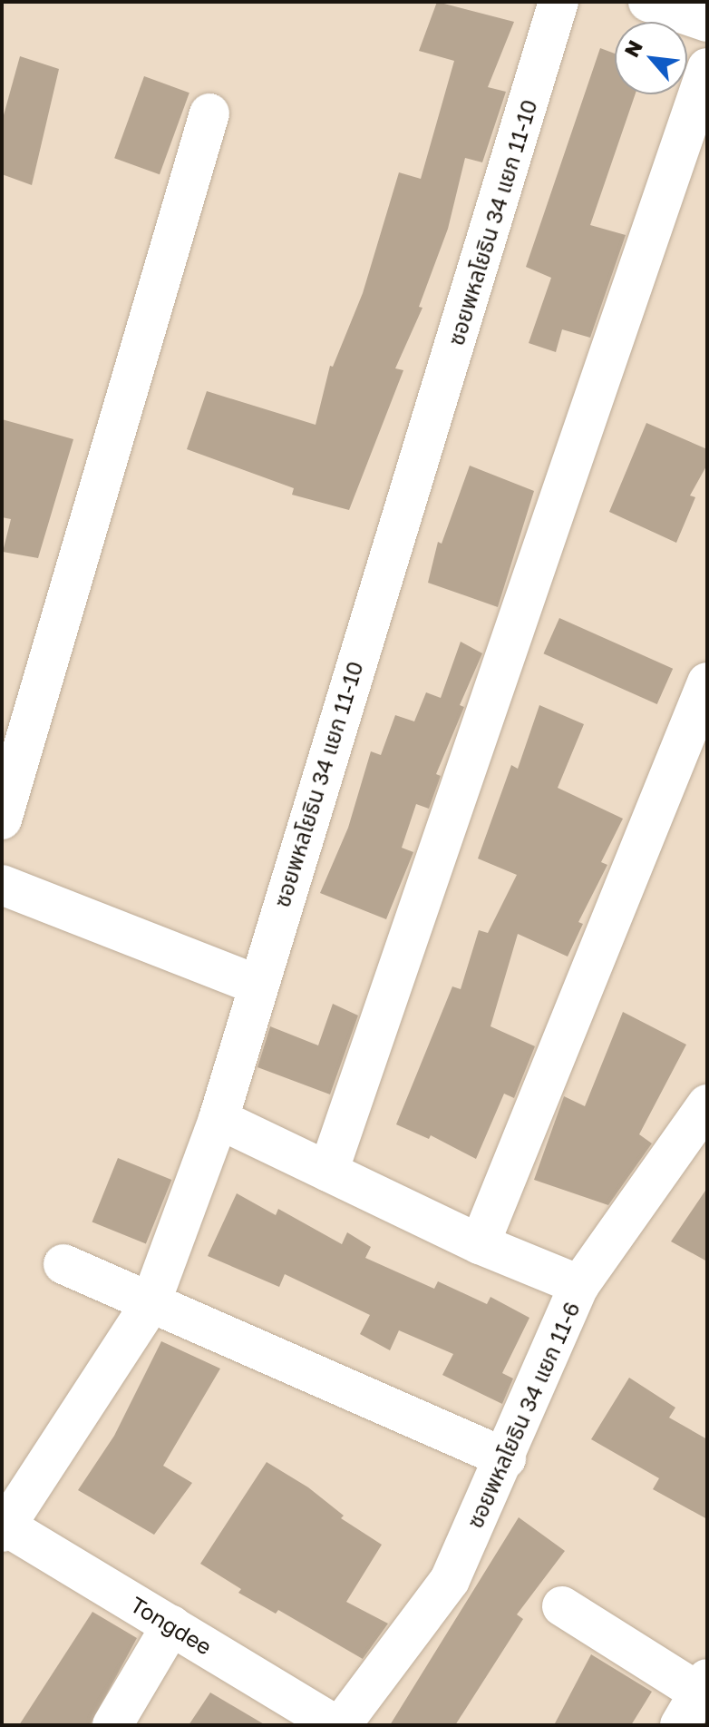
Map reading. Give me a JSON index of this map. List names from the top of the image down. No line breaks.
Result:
{"streets":{"street":["ซอยพหลโยธิน 34 แยก 11-10","ซอยพหลโยธิน 34 แยก 11-6","Tongdee"]},"crossings":[["ซอยพหลโยธิน 34 แยก 11-10","Tongdee"],["ซอยพหลโยธิน 34 แยก 11-6","Tongdee"]],"north":"top left"}
